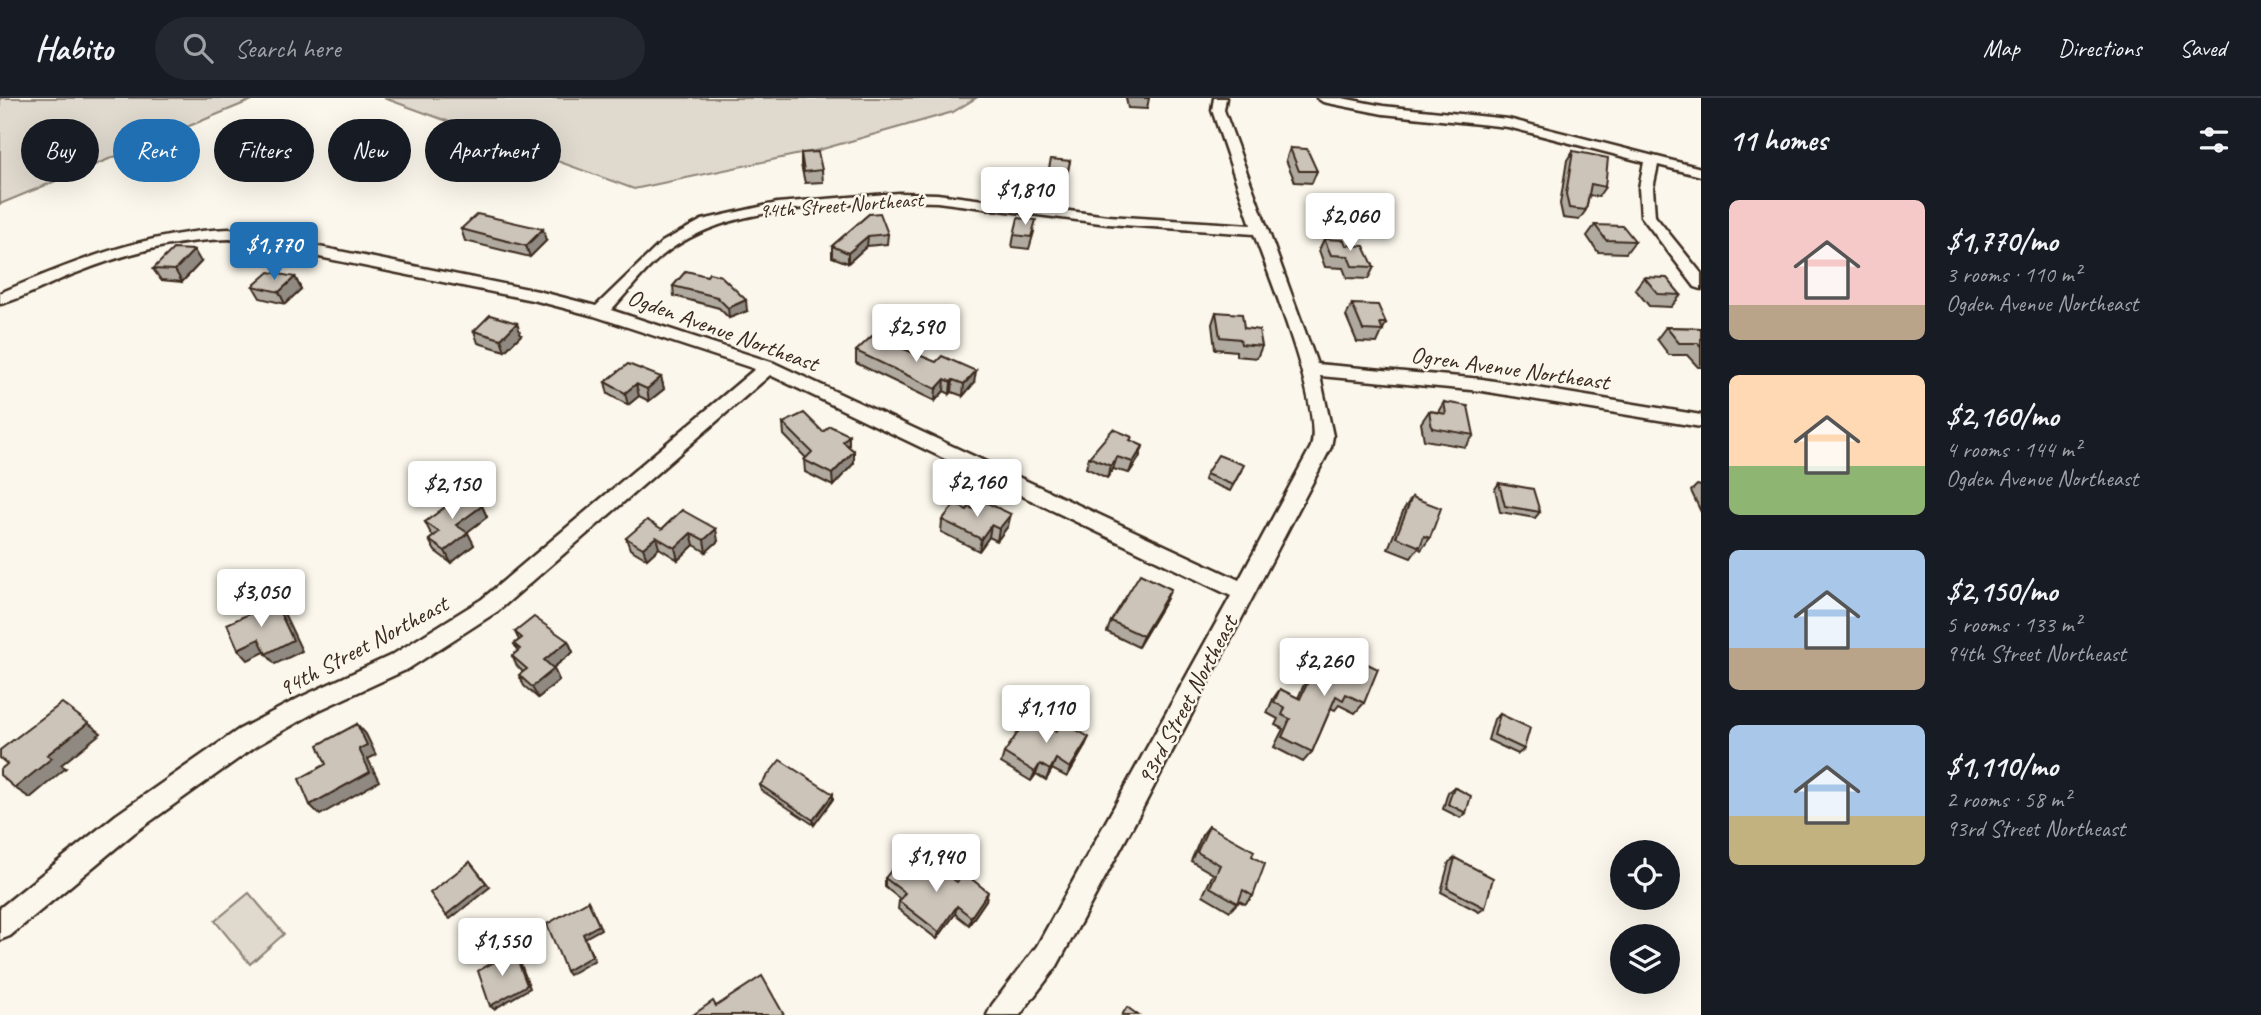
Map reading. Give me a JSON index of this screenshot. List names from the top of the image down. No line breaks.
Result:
{"streets":{"street":["94th Street Northeast","Ogden Avenue Northeast","Ogren Avenue Northeast","93rd Street Northeast"]},"crossings":[["94th Street Northeast","Ogden Avenue Northeast"],["94th Street Northeast","93rd Street Northeast"],["Ogden Avenue Northeast","93rd Street Northeast"],["Ogren Avenue Northeast","93rd Street Northeast"]],"page":{"header":"Habito","search":"Search here","nav":["Map","Directions","Saved"],"heading":"11 homes","chip":["Buy","Rent","Filters","New","Apartment"],"price":["$1,810","$2,060","$1,770","$2,590","$2,160","$2,150","$3,050","$2,260","$1,110","$1,940","$1,550"],"list":[{"name":"$1,770/mo","note":"3 rooms · 110 m² · Ogden Avenue Northeast"},{"name":"$2,160/mo","note":"4 rooms · 144 m² · Ogden Avenue Northeast"},{"name":"$2,150/mo","note":"5 rooms · 133 m² · 94th Street Northeast"},{"name":"$1,110/mo","note":"2 rooms · 58 m² · 93rd Street Northeast"}]}}
